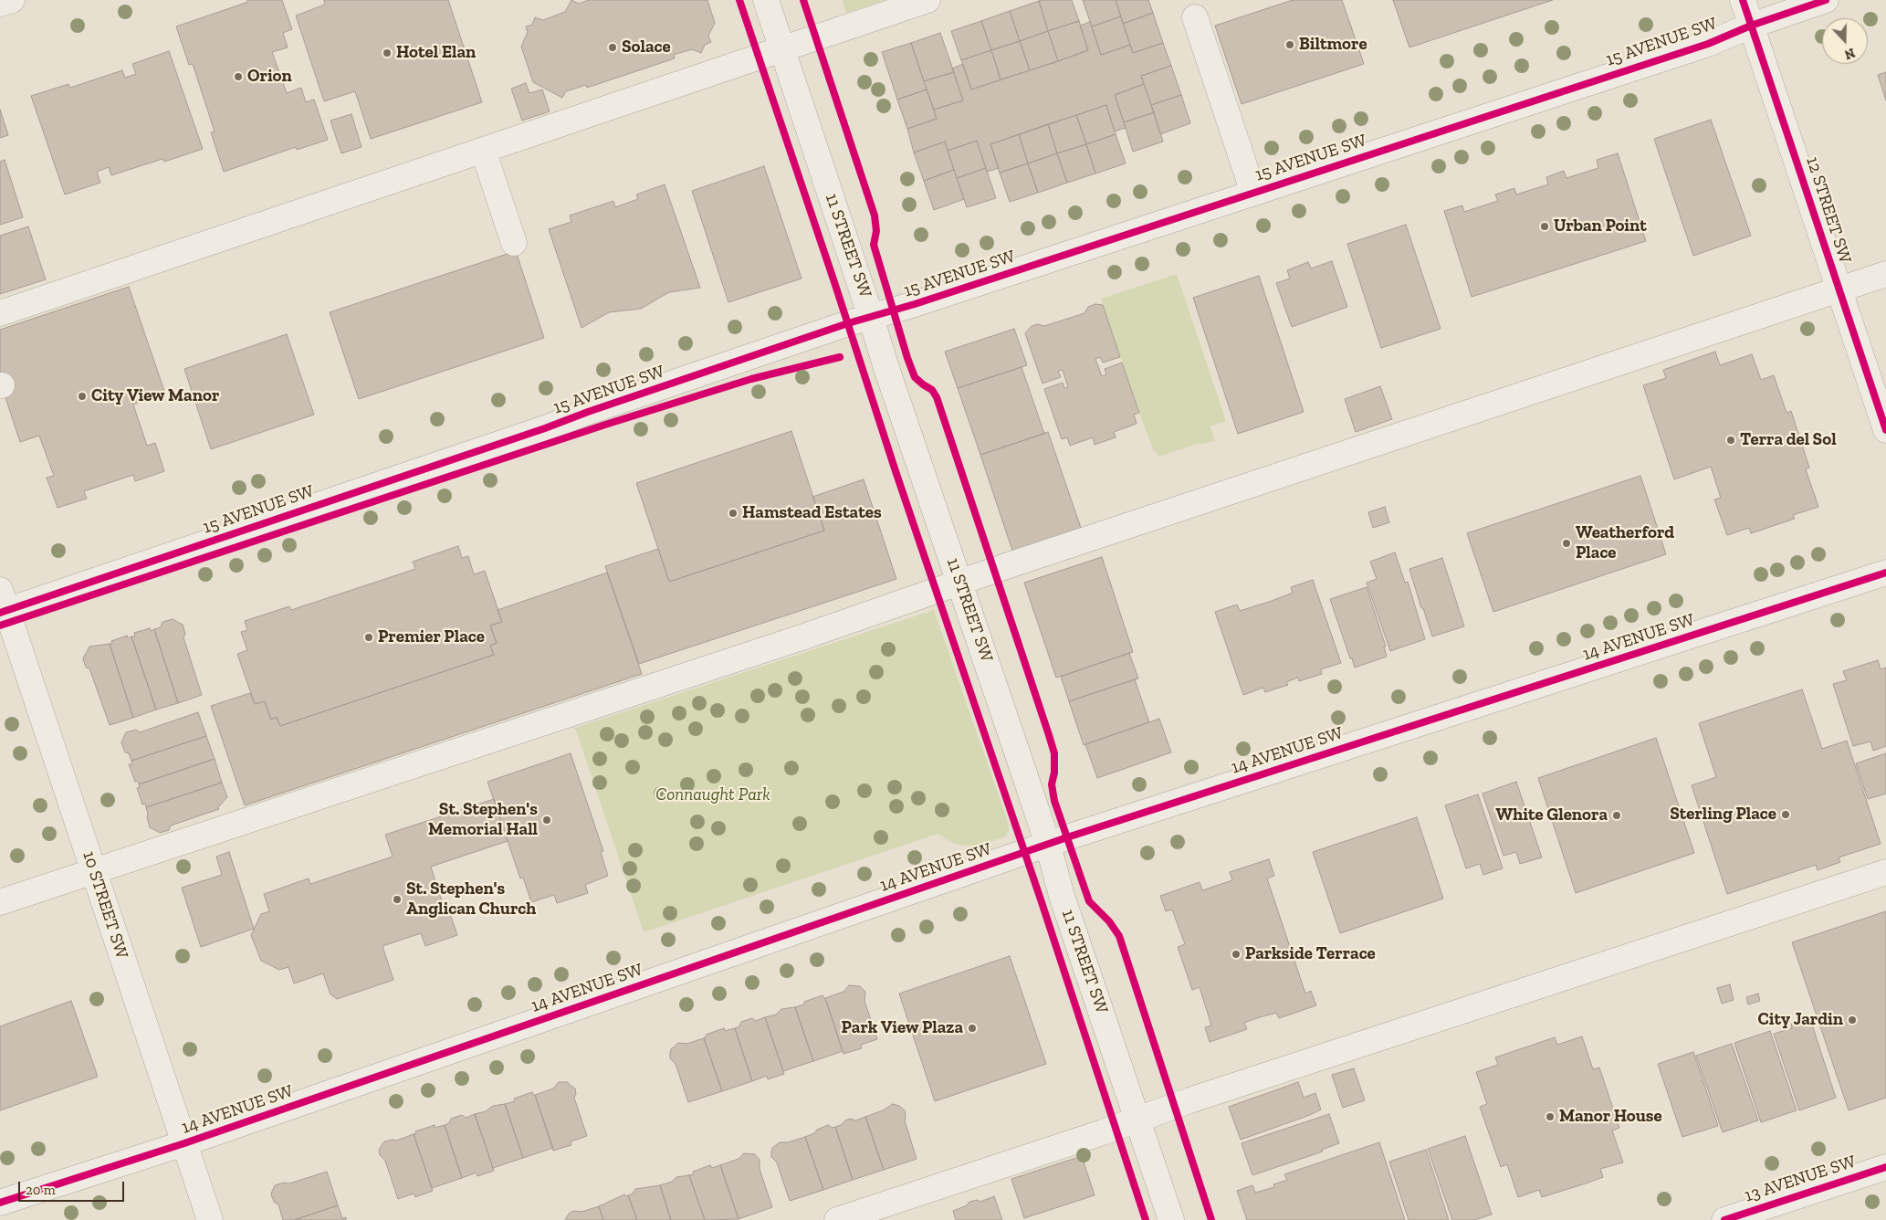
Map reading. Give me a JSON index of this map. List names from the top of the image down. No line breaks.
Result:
{"streets":{"street":["15 AVENUE SW","12 STREET SW","11 STREET SW","14 AVENUE SW","10 STREET SW","13 AVENUE SW"]},"crossings":[["15 AVENUE SW","12 STREET SW"],["15 AVENUE SW","11 STREET SW"],["15 AVENUE SW","10 STREET SW"],["11 STREET SW","14 AVENUE SW"],["14 AVENUE SW","10 STREET SW"]],"parks":["Connaught Park"],"places":["Biltmore","Solace","Hotel Elan","Orion","Urban Point","City View Manor","Terra del Sol","Hamstead Estates","Weatherford Place","Premier Place","Sterling Place","White Glenora","St. Stephen's Memorial Hall","St. Stephen's Anglican Church","Parkside Terrace","City Jardin","Park View Plaza","Manor House"],"scale_bar":"20 m","north":"bottom"}
